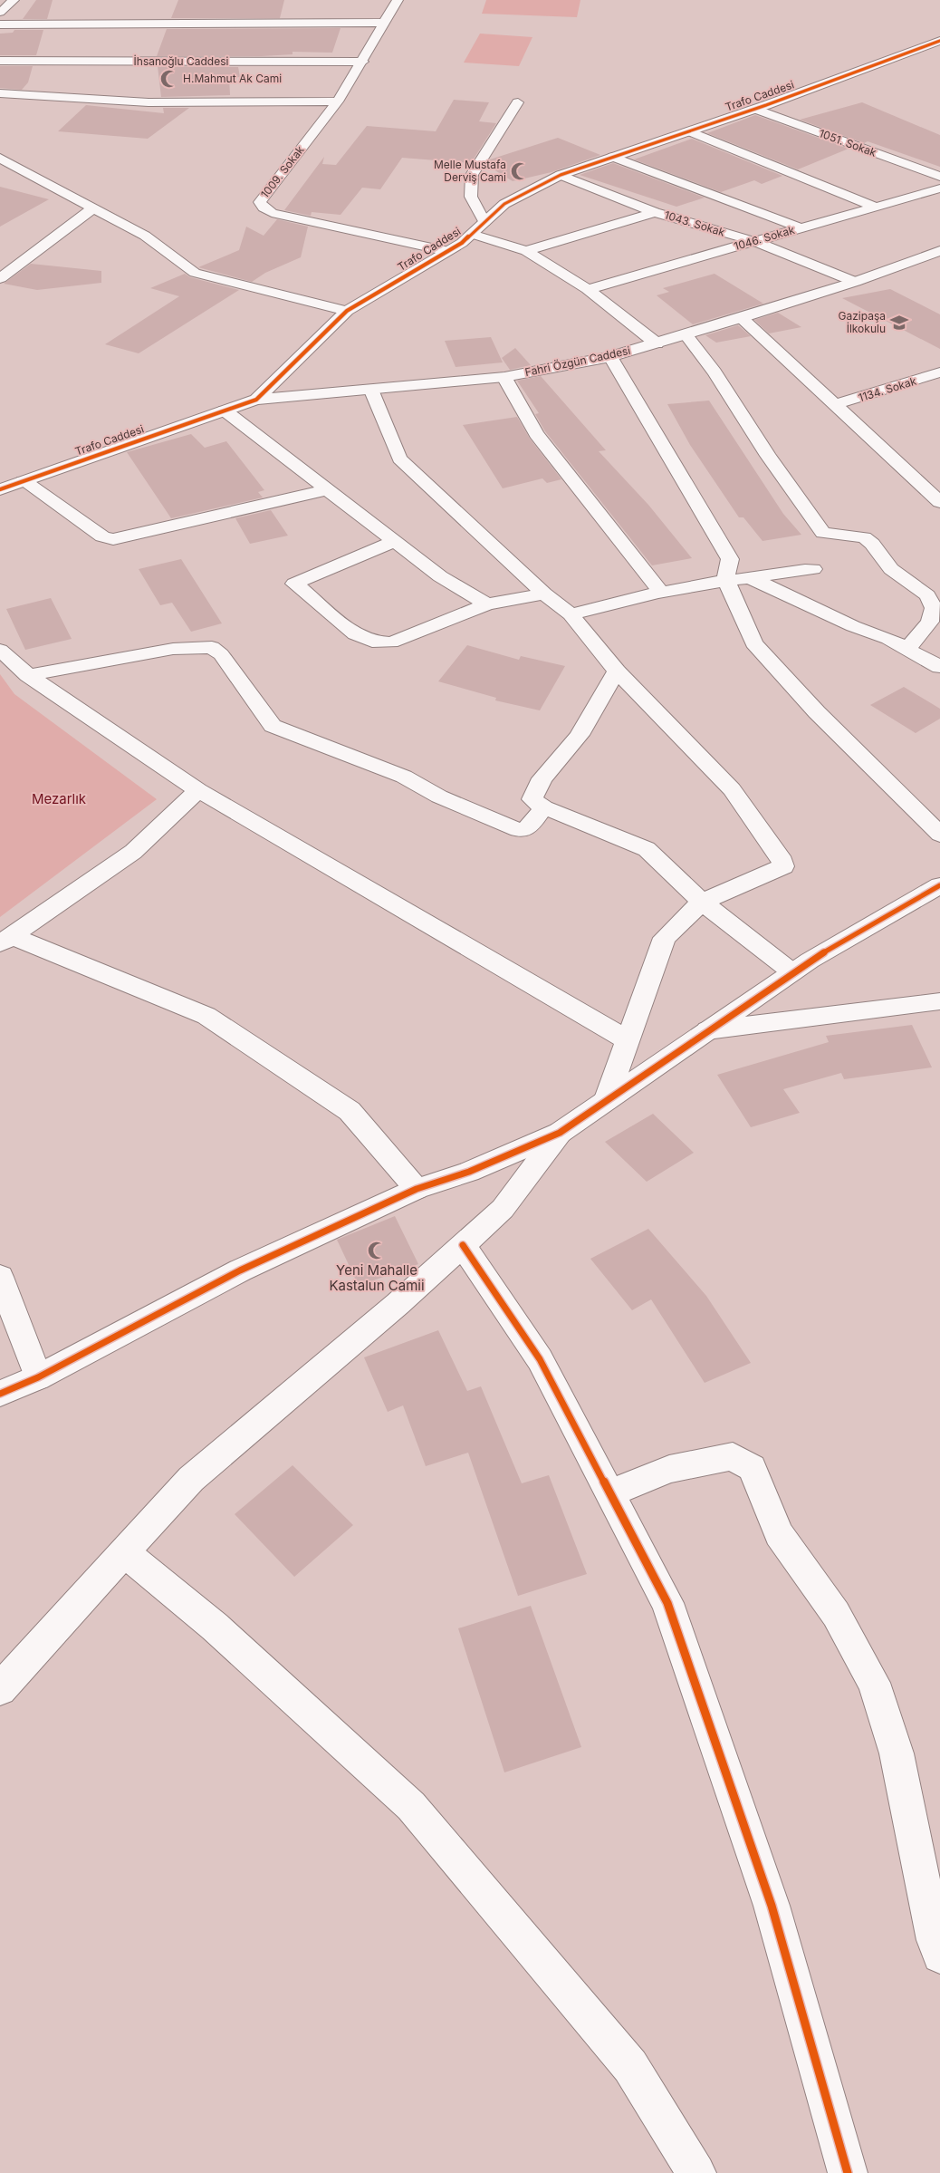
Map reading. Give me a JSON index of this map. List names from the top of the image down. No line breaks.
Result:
{"streets":{"street":["İhsanoğlu Caddesi","Trafo Caddesi","1051. Sokak","1009. Sokak","1043. Sokak","1046. Sokak","Fahri Özgün Caddesi","1134. Sokak"]},"crossings":[["İhsanoğlu Caddesi","1009. Sokak"],["Trafo Caddesi","1051. Sokak"],["Trafo Caddesi","1009. Sokak"],["Trafo Caddesi","1043. Sokak"],["Trafo Caddesi","Fahri Özgün Caddesi"],["1043. Sokak","1046. Sokak"],["1043. Sokak","Fahri Özgün Caddesi"]],"parks":["Mezarlık"],"places":{"mosque":["H.Mahmut Ak Cami","Melle Mustafa Derviş Cami","Yeni Mahalle Kastalun Camii"],"school or university":["Gazipaşa İlkokulu"]}}
